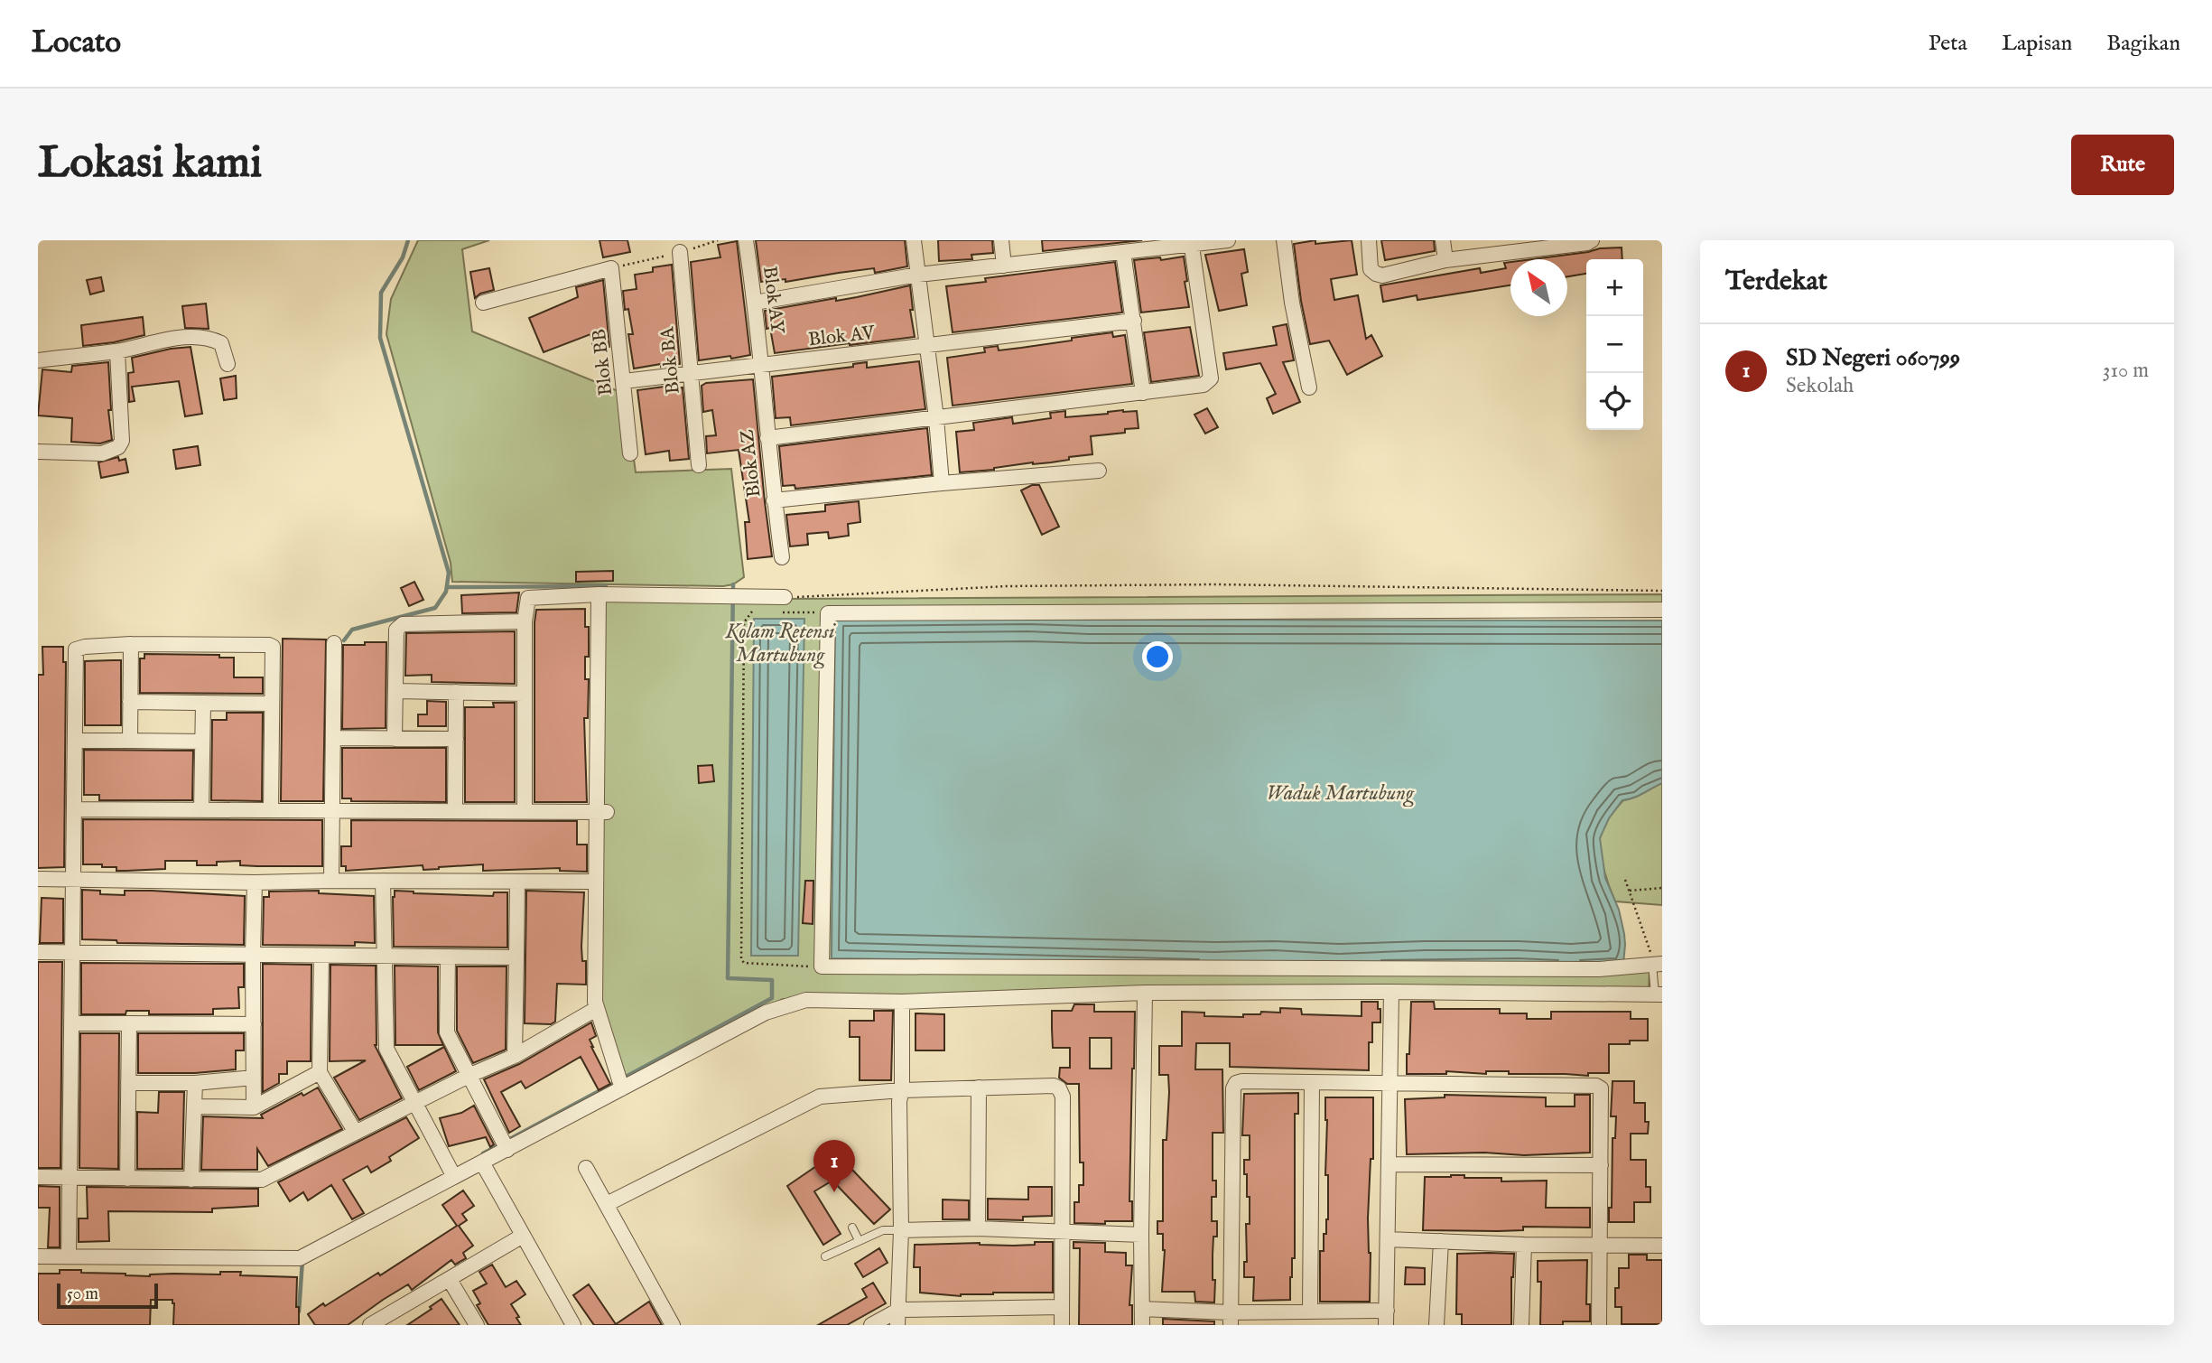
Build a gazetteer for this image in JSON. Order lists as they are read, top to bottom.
{
  "streets": {
    "street": [
      "Blok AY",
      "Blok AV",
      "Blok BA",
      "Blok BB",
      "Blok AZ"
    ]
  },
  "crossings": [
    ["Blok AY", "Blok AV"],
    ["Blok AY", "Blok AZ"],
    ["Blok AV", "Blok BA"],
    ["Blok AV", "Blok BB"],
    ["Blok AV", "Blok AZ"]
  ],
  "water": ["Kolam Retensi Martubung", "Waduk Martubung"],
  "scale_bar": "50 m",
  "north": "top left",
  "page": {
    "header": "Locato",
    "nav": ["Peta", "Lapisan", "Bagikan"],
    "buttons": "Rute",
    "title": "Lokasi kami",
    "heading": "Terdekat",
    "map_buttons": ["+", "−"],
    "list": [
      {
        "mark": "1",
        "name": "SD Negeri 060799",
        "note": "Sekolah",
        "value": "310 m"
      }
    ],
    "pins": "1",
    "scale": "50 m"
  }
}
